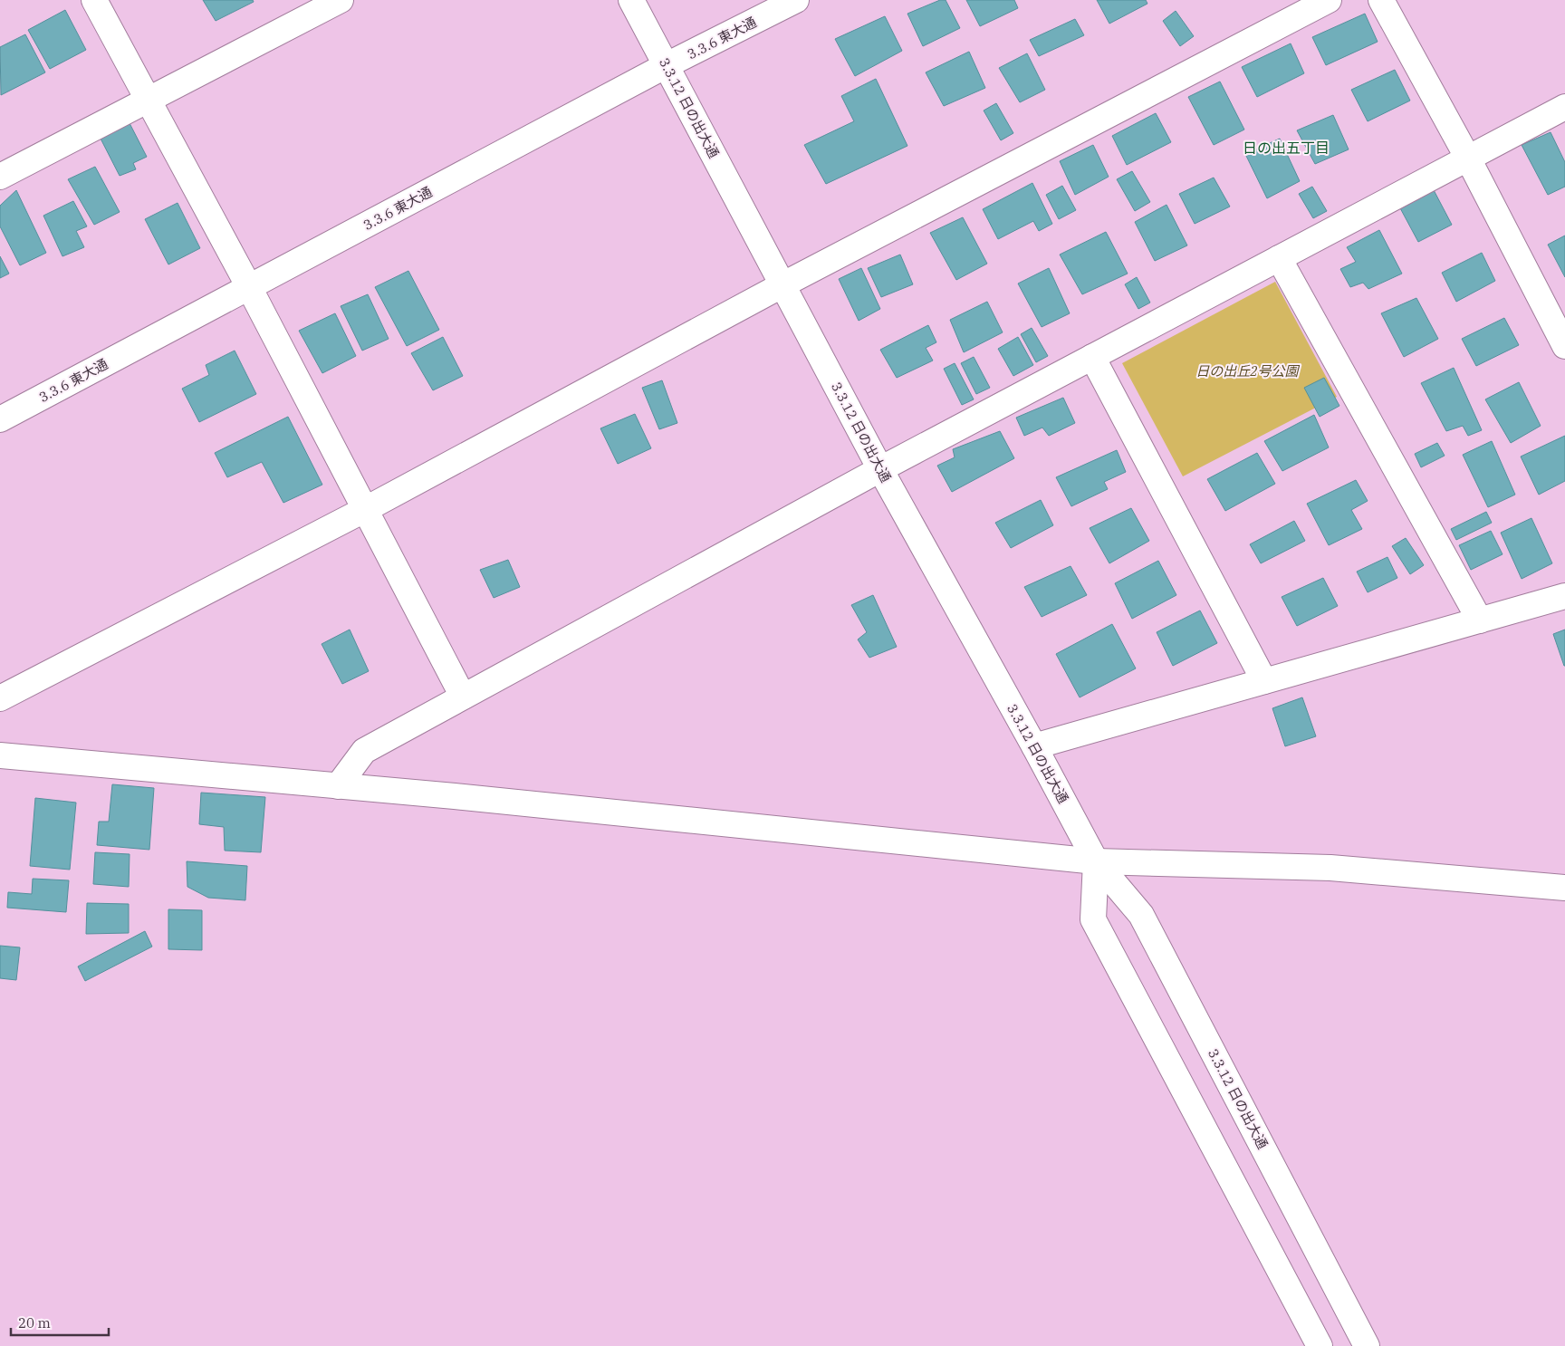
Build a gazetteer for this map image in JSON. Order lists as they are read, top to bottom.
{
  "streets": {
    "street": ["3.3.6 東大通", "3.3.12 日の出大通"]
  },
  "crossings": [
    ["3.3.6 東大通", "3.3.12 日の出大通"]
  ],
  "districts": ["日の出五丁目"],
  "parks": ["日の出丘2号公園"],
  "scale_bar": "20 m"
}
